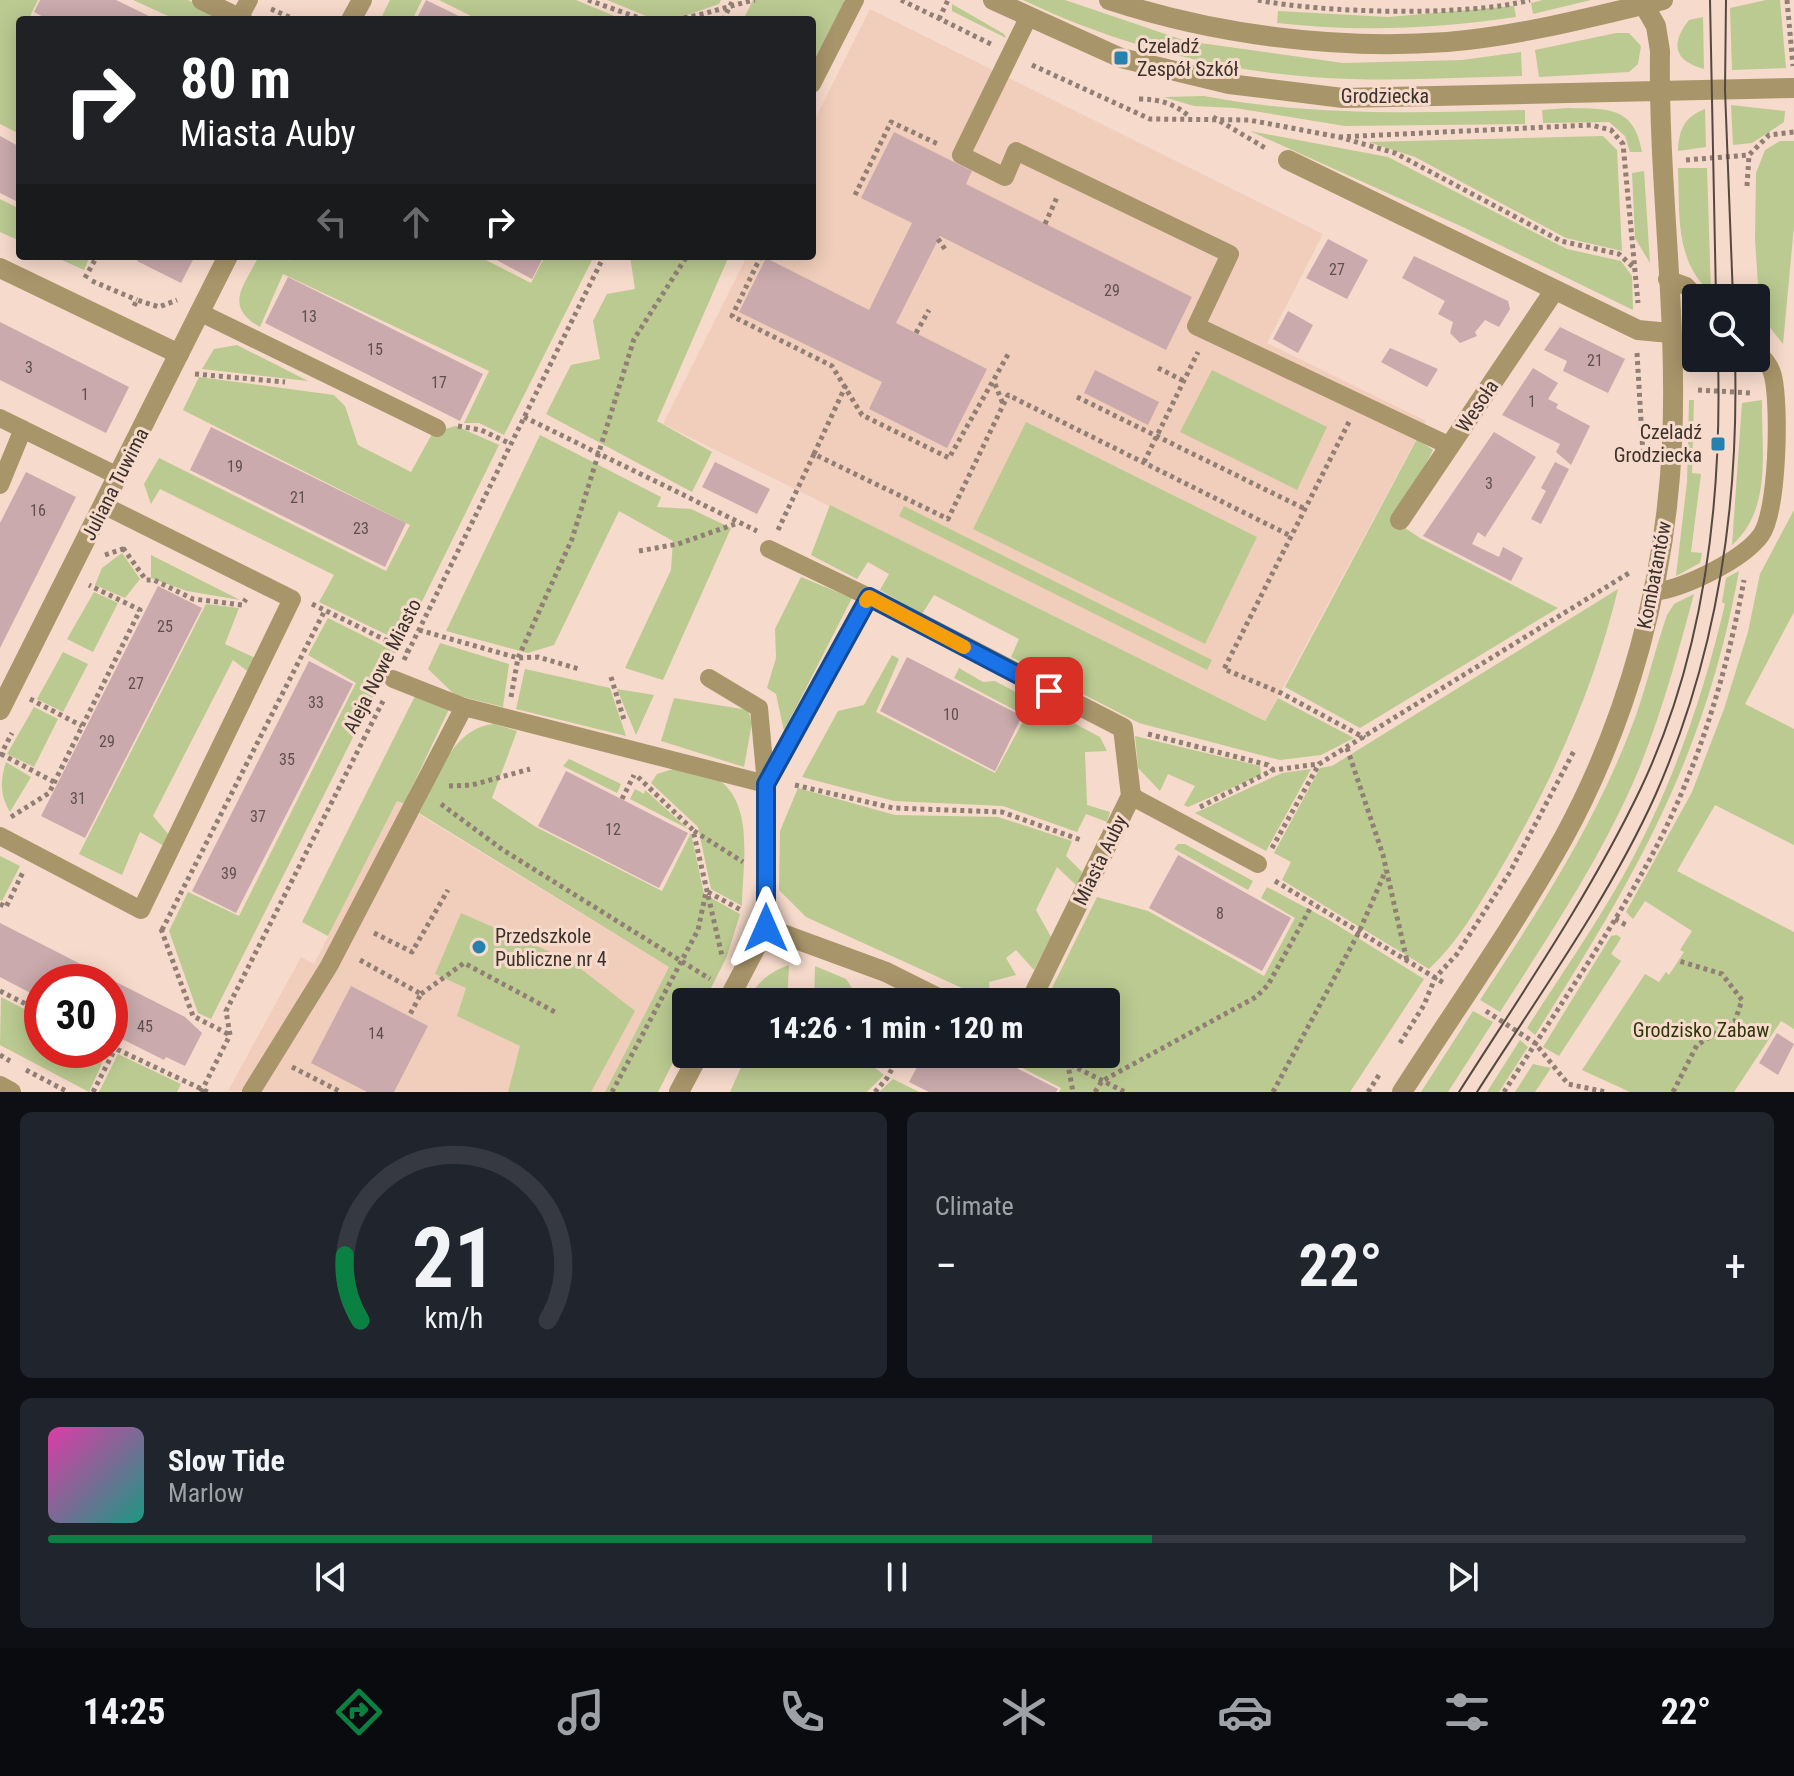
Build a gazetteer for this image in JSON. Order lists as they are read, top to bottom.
{
  "streets": {
    "street": [
      "Grodziecka",
      "Wesoła",
      "Juliana Tuwima",
      "Kombatantów",
      "Miasta Auby"
    ],
    "path": ["Aleja Nowe Miasto"]
  },
  "crossings": [
    ["Grodziecka", "Kombatantów"]
  ],
  "parks": ["Grodzisko Zabaw"],
  "places": {
    "transit": ["Czeladź Zespół Szkół", "Czeladź Grodziecka"],
    "other": ["Przedszkole Publiczne nr 4"]
  },
  "house_numbers": [
    "27",
    "29",
    "13",
    "15",
    "21",
    "3",
    "17",
    "1",
    "1",
    "19",
    "3",
    "21",
    "16",
    "23",
    "25",
    "27",
    "33",
    "10",
    "29",
    "35",
    "31",
    "37",
    "12",
    "39",
    "8",
    "45",
    "14"
  ],
  "page": {
    "turn": ["80 m", "Miasta Auby"],
    "limit": "30",
    "trip": "14:26 · 1 min · 120 m",
    "tile": "Climate",
    "heat": ["−", "22°", "+"],
    "song": ["Slow Tide", "Marlow"],
    "tabs": ["14:25", "22°"],
    "gauge": ["21", "km/h"]
  }
}
